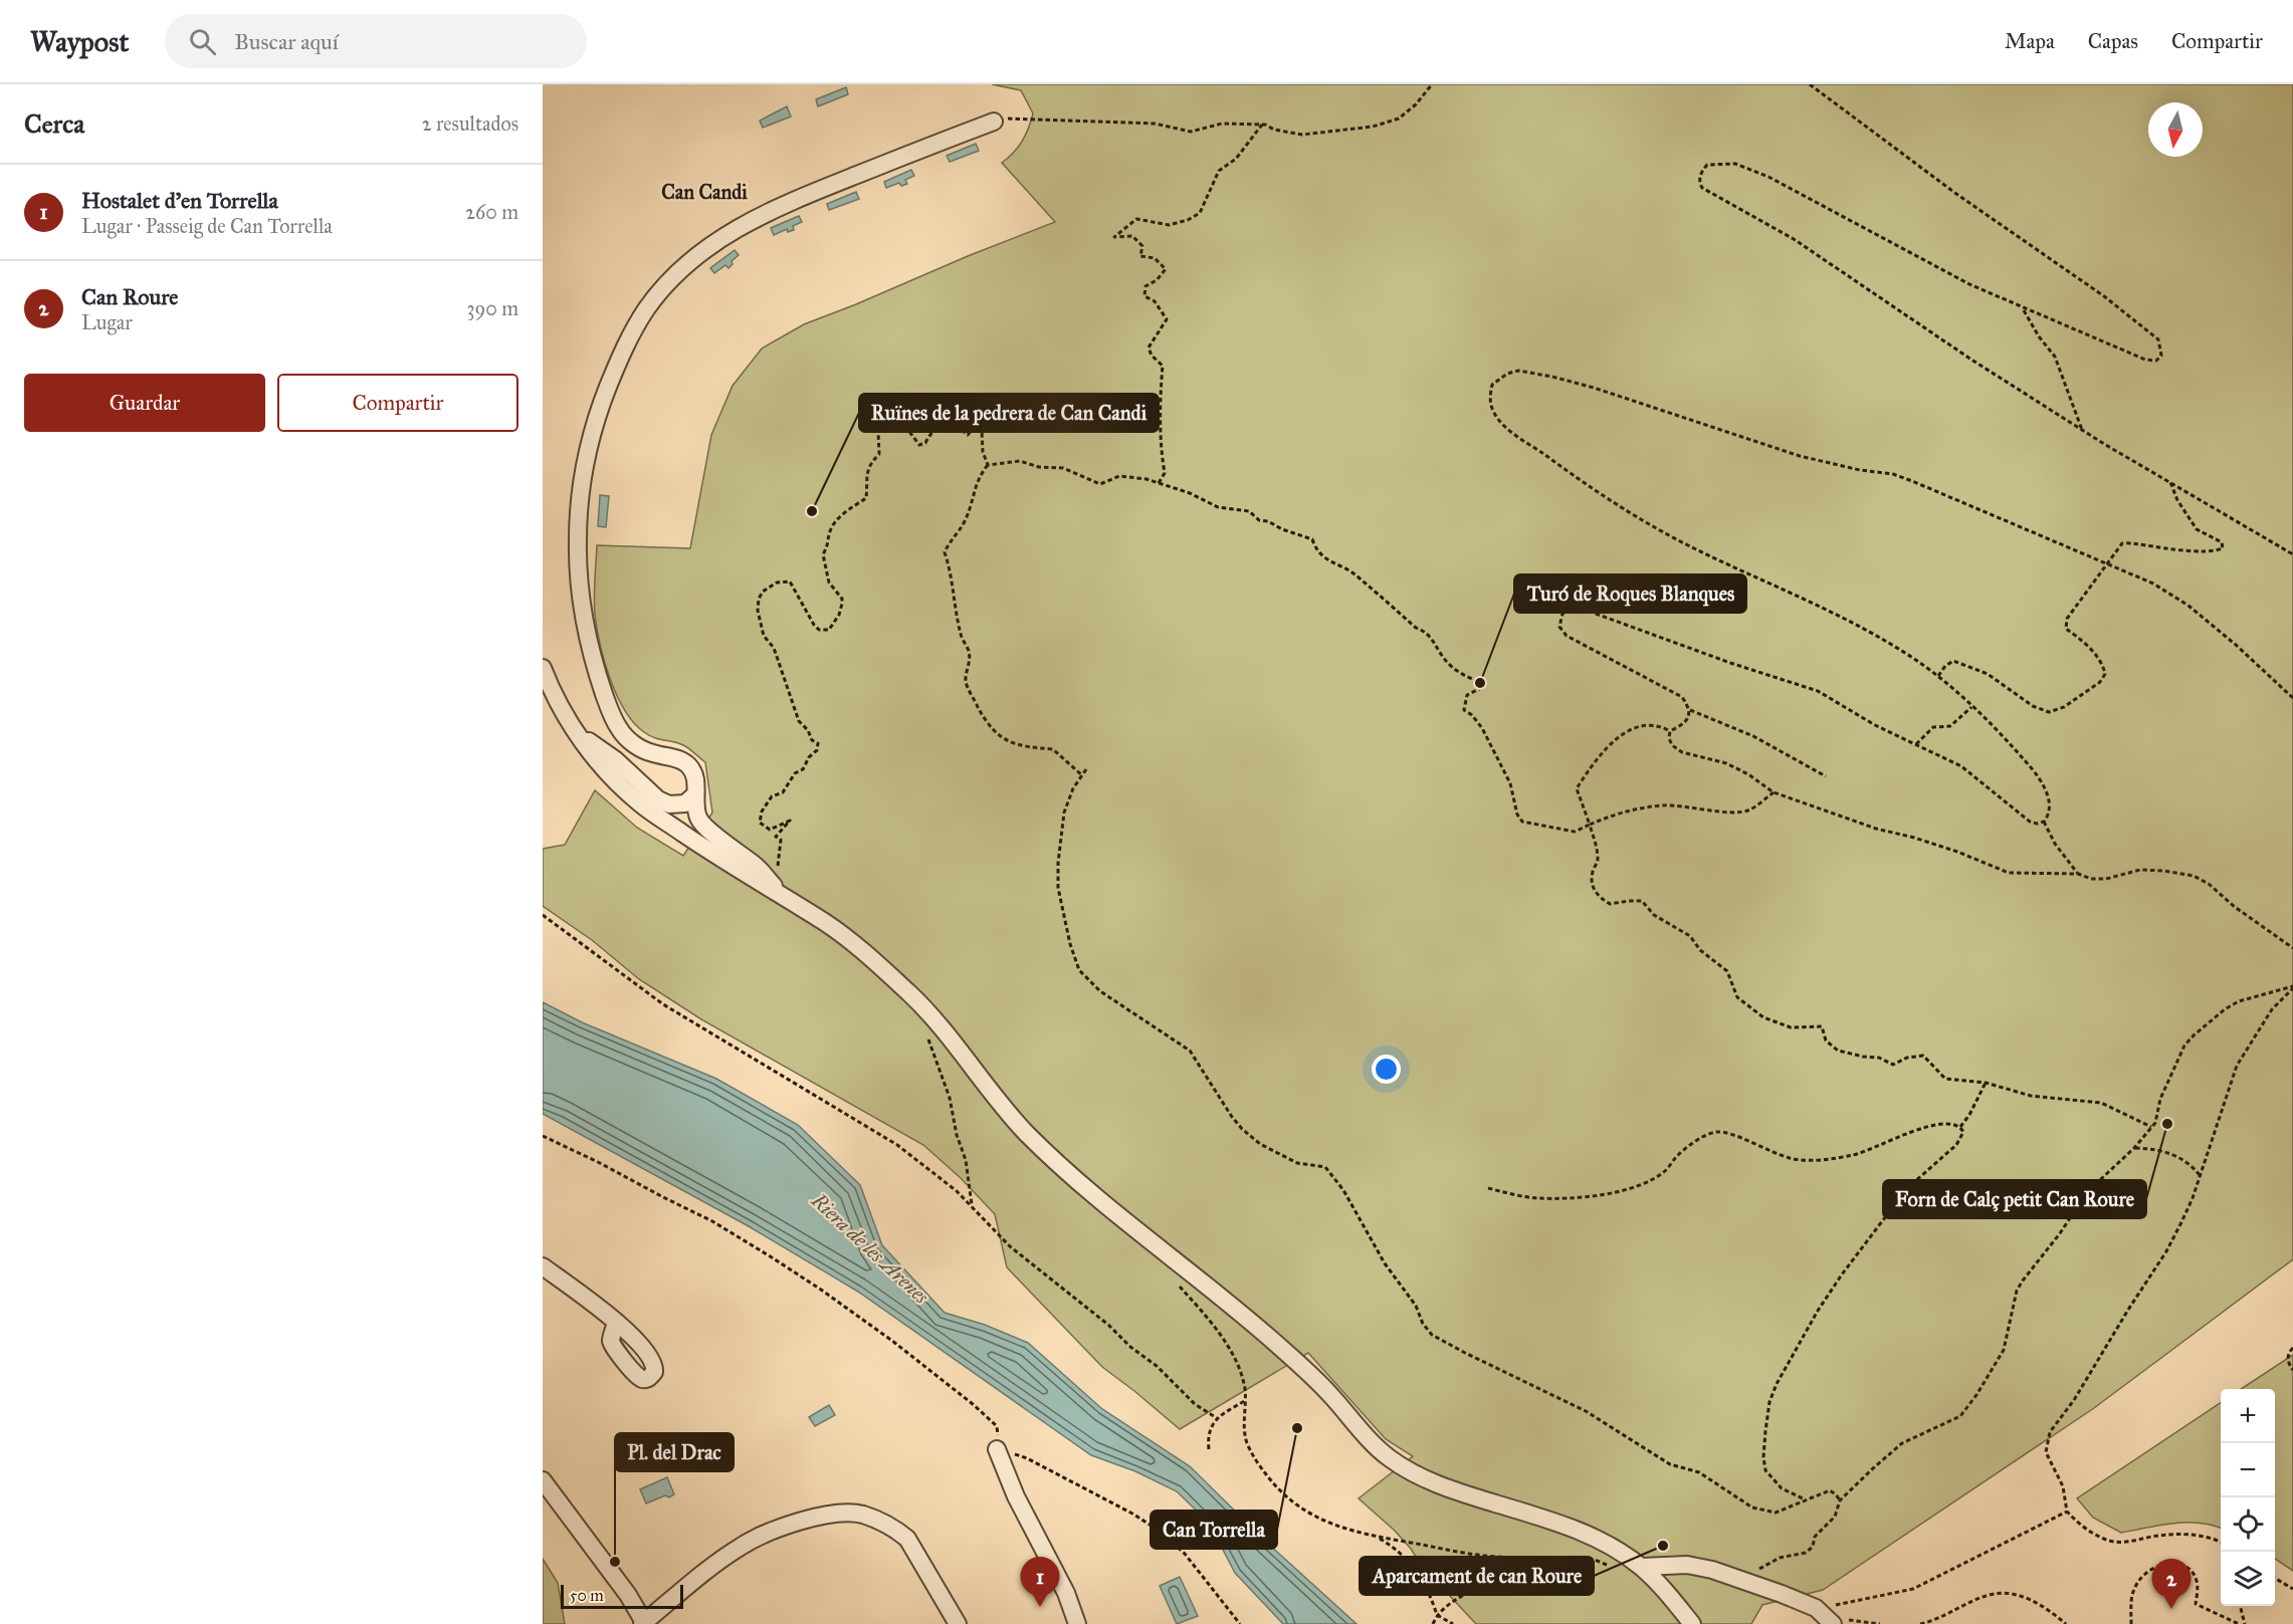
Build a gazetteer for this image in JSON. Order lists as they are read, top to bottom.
{
  "districts": ["Can Candi"],
  "water": ["Riera de les Arenes"],
  "places": [
    "Ruïnes de la pedrera de Can Candi",
    "Turó de Roques Blanques",
    "Forn de Calç petit Can Roure",
    "Can Torrella",
    "Aparcament de can Roure",
    "Pl. del Drac"
  ],
  "scale_bar": "50 m",
  "north": "bottom",
  "page": {
    "header": "Waypost",
    "search": "Buscar aquí",
    "nav": ["Mapa", "Capas", "Compartir"],
    "heading": ["Cerca", "2 resultados"],
    "list": [
      {
        "mark": "1",
        "name": "Hostalet d'en Torrella",
        "note": "Lugar · Passeig de Can Torrella",
        "value": "260 m"
      },
      {
        "mark": "2",
        "name": "Can Roure",
        "note": "Lugar",
        "value": "390 m"
      }
    ],
    "buttons": ["Guardar", "Compartir"],
    "map_buttons": ["+", "−"],
    "pins": ["1", "2"],
    "scale": "50 m"
  }
}
